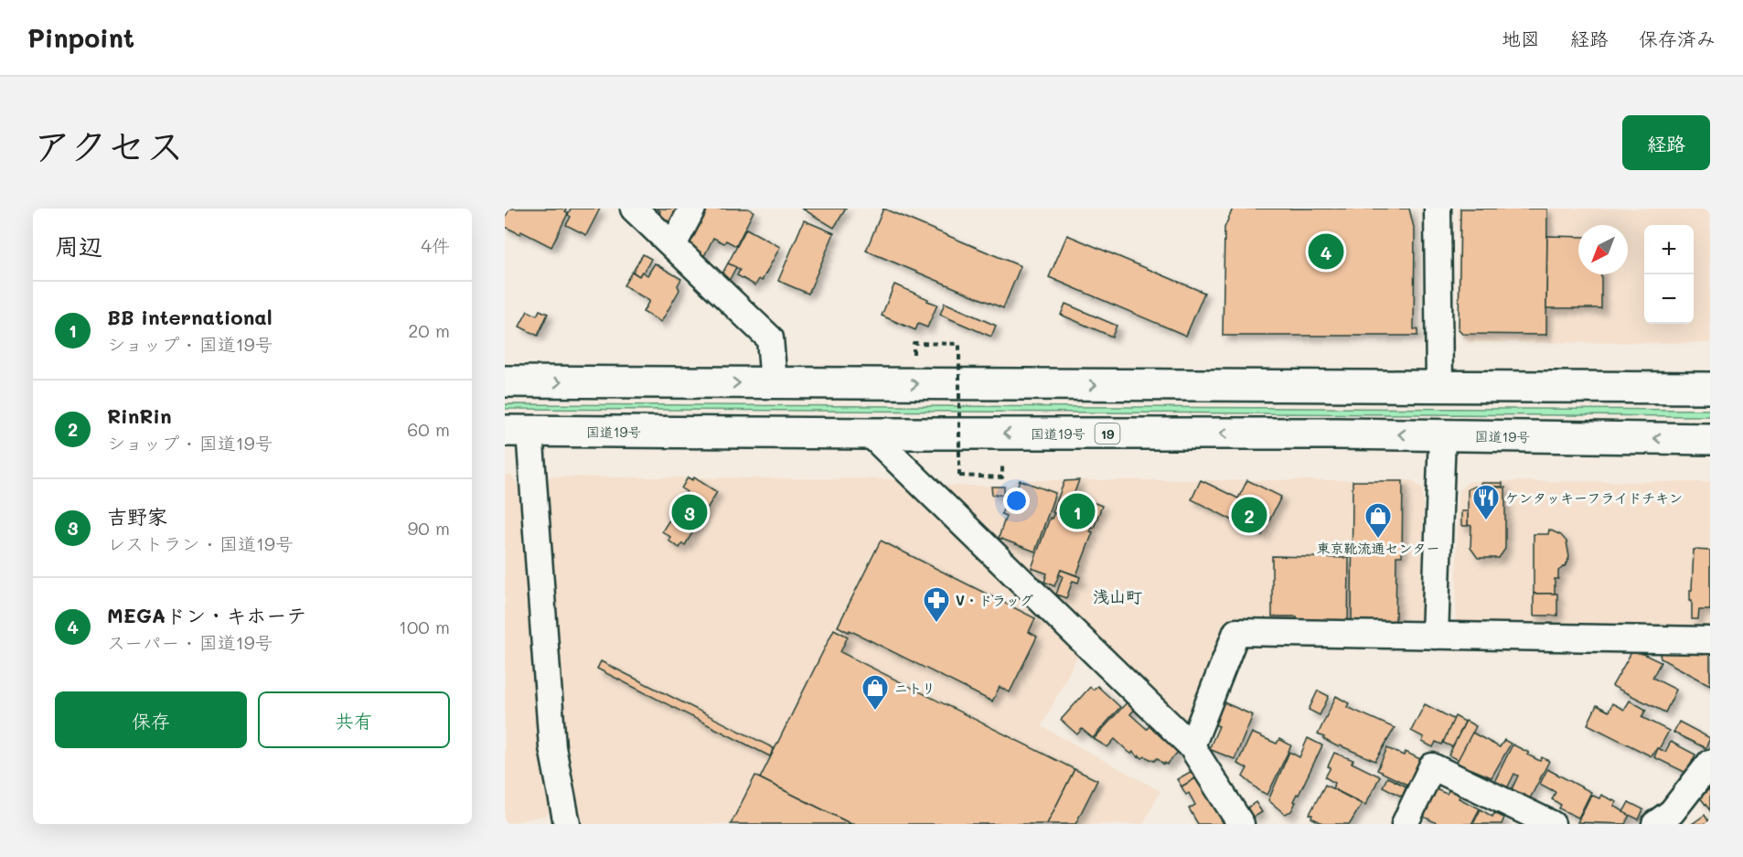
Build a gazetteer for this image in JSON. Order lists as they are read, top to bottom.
{
  "streets": {
    "highway": ["国道19号", "19"]
  },
  "districts": ["浅山町"],
  "places": {
    "restaurant": ["ケンタッキーフライドチキン"],
    "shop": ["東京靴流通センター", "ニトリ"],
    "pharmacy": ["V・ドラッグ"]
  },
  "north": "bottom left",
  "page": {
    "header": "Pinpoint",
    "nav": ["地図", "経路", "保存済み"],
    "title": "アクセス",
    "buttons": [
      "経路",
      ["保存", "共有"]
    ],
    "heading": ["周辺", "4件"],
    "map_buttons": ["+", "−"],
    "pins": [
      "4",
      "1",
      "3",
      "2"
    ],
    "list": [
      {
        "mark": "1",
        "name": "BB international",
        "note": "ショップ · 国道19号",
        "value": "20 m"
      },
      {
        "mark": "2",
        "name": "RinRin",
        "note": "ショップ · 国道19号",
        "value": "60 m"
      },
      {
        "mark": "3",
        "name": "吉野家",
        "note": "レストラン · 国道19号",
        "value": "90 m"
      },
      {
        "mark": "4",
        "name": "MEGAドン・キホーテ",
        "note": "スーパー · 国道19号",
        "value": "100 m"
      }
    ]
  }
}
